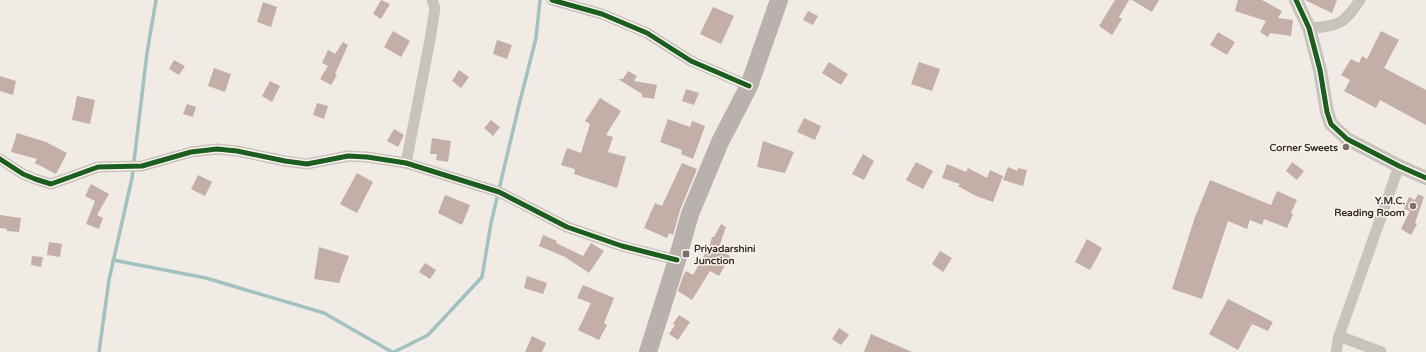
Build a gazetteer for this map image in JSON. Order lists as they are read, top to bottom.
{
  "places": {
    "other": ["Corner Sweets", "Y.M.C. Reading Room"],
    "transit": ["Priyadarshini Junction"]
  }
}
